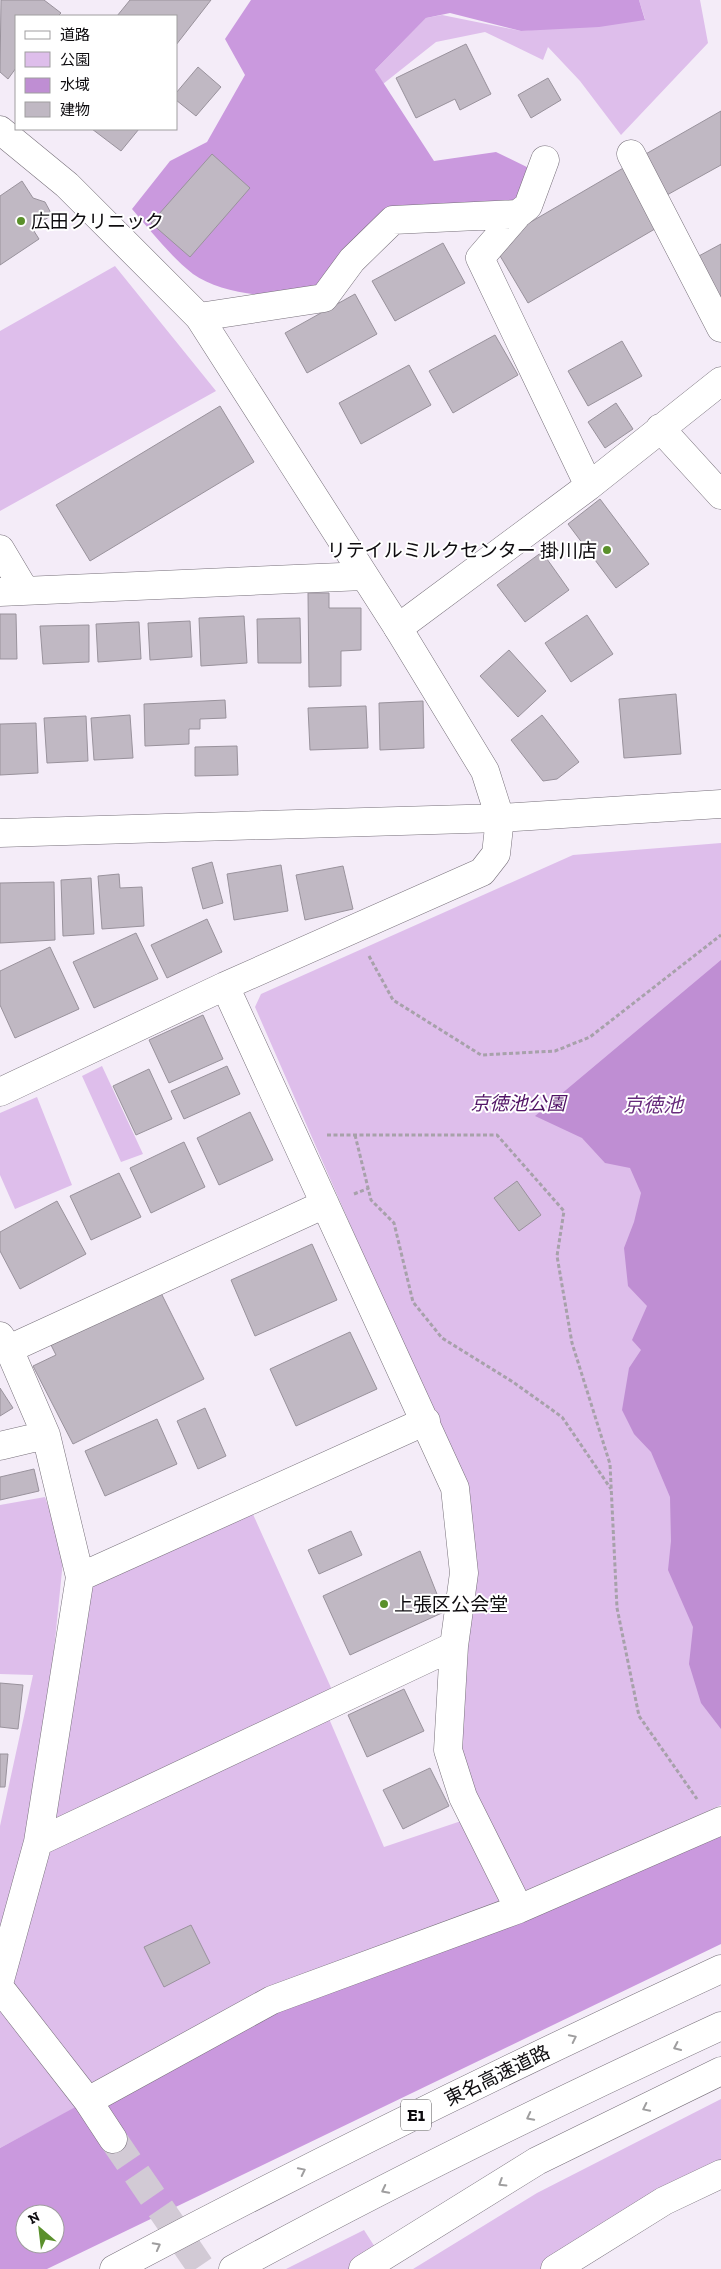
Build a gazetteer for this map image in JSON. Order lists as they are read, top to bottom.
{
  "streets": {
    "main road": ["東名高速道路", "E1"]
  },
  "water": ["京徳池"],
  "parks": ["京徳池公園"],
  "places": ["広田クリニック", "リテイルミルクセンター 掛川店", "上張区公会堂"],
  "legend": [
    "道路",
    "公園",
    "水域",
    "建物"
  ],
  "north": "top left"
}
